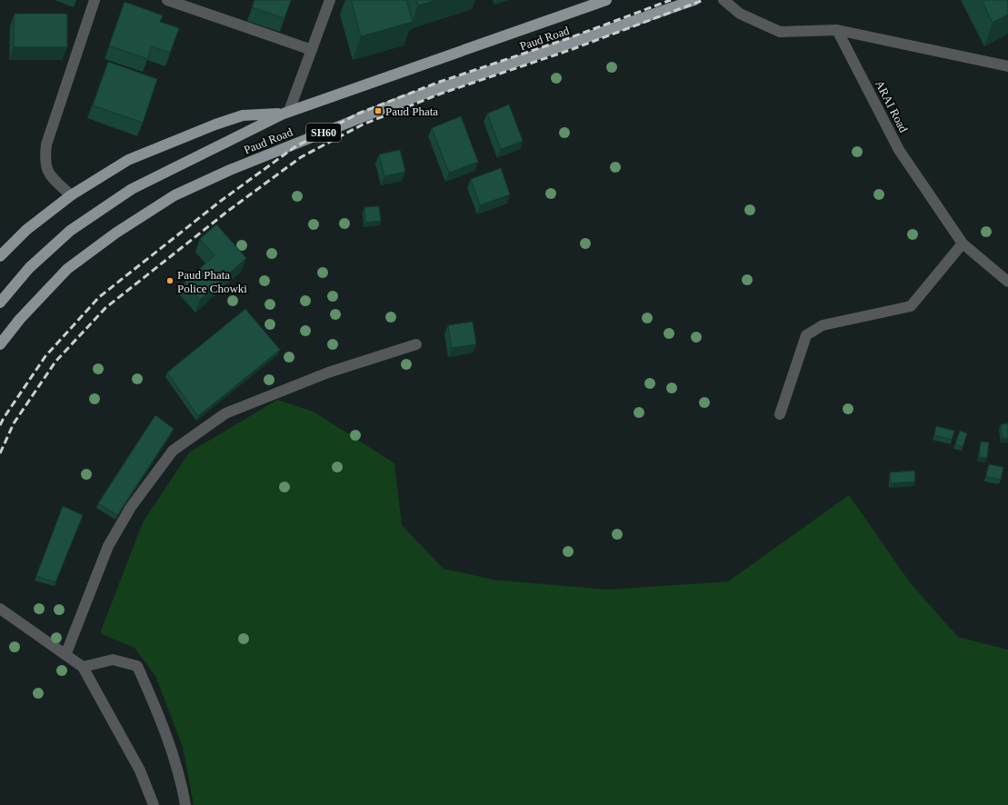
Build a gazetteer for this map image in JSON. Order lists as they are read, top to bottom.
{
  "streets": {
    "main road": ["Paud Road", "SH60"],
    "street": ["ARAI Road"]
  },
  "places": {
    "transit": ["Paud Phata"],
    "other": ["Paud Phata Police Chowki"]
  }
}
